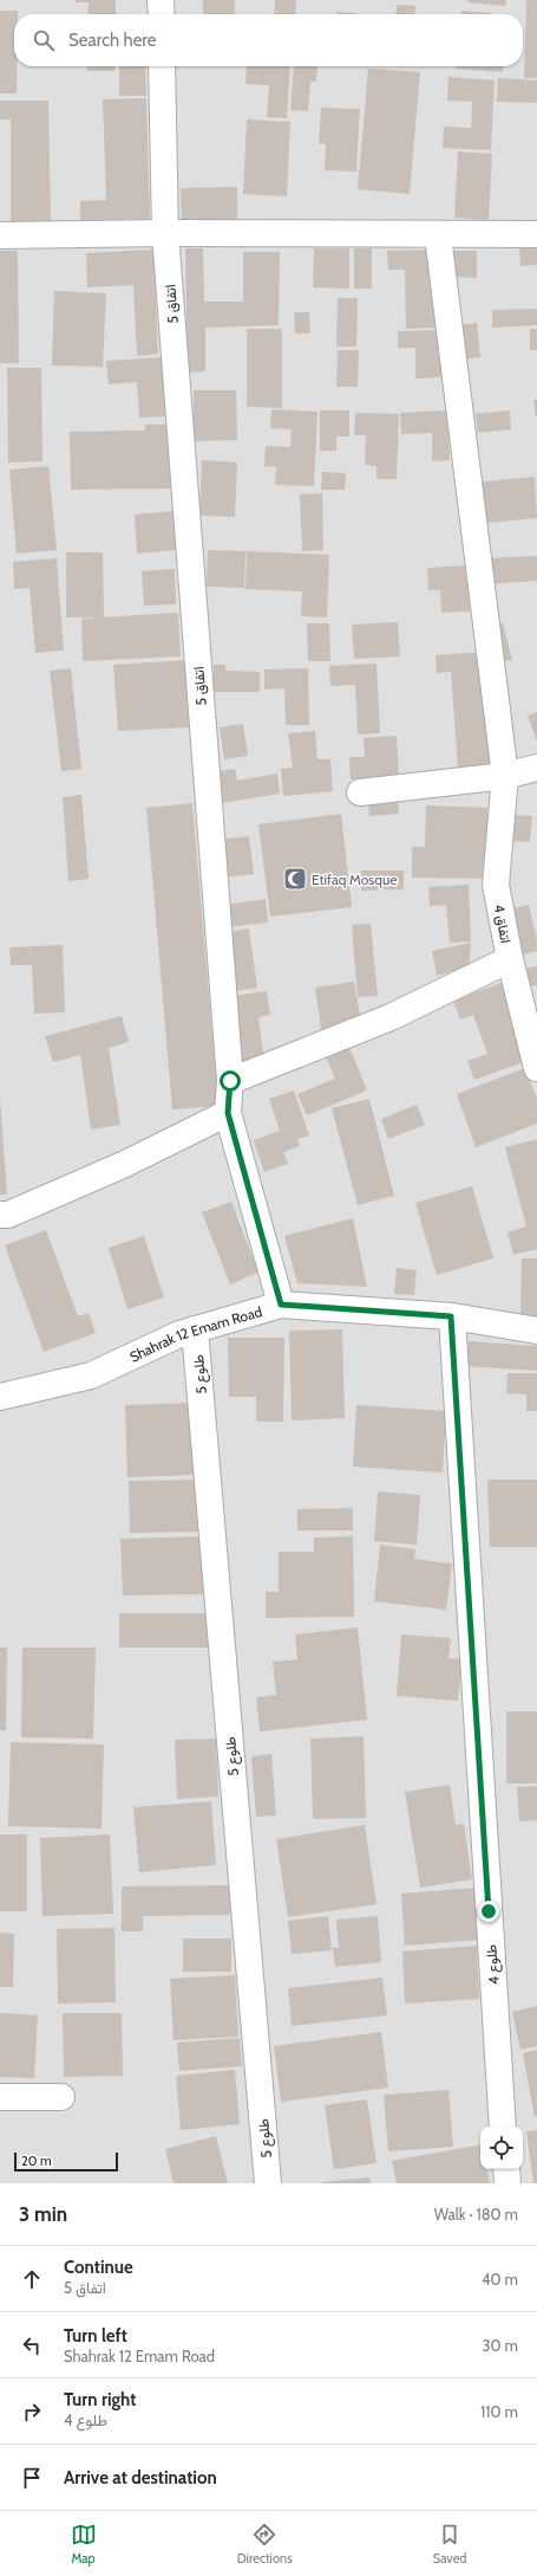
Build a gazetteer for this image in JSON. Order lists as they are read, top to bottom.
{
  "streets": {
    "street": [
      "اتفاق 5",
      "اتفاق 4",
      "Shahrak 12 Emam Road",
      "طلوع 5",
      "طلوع 4"
    ]
  },
  "crossings": [
    ["اتفاق 5", "Shahrak 12 Emam Road"],
    ["Shahrak 12 Emam Road", "طلوع 5"],
    ["Shahrak 12 Emam Road", "طلوع 4"]
  ],
  "places": {
    "mosque": ["Etifaq Mosque"]
  },
  "scale_bar": "20 m",
  "page": {
    "search": "Search here",
    "scale": "20 m",
    "heading": ["3 min", "Walk · 180 m"],
    "list": [
      ["Continue", "اتفاق 5", "40 m"],
      ["Turn left", "Shahrak 12 Emam Road", "30 m"],
      ["Turn right", "طلوع 4", "110 m"],
      "Arrive at destination"
    ],
    "nav": ["Map", "Directions", "Saved"]
  }
}
